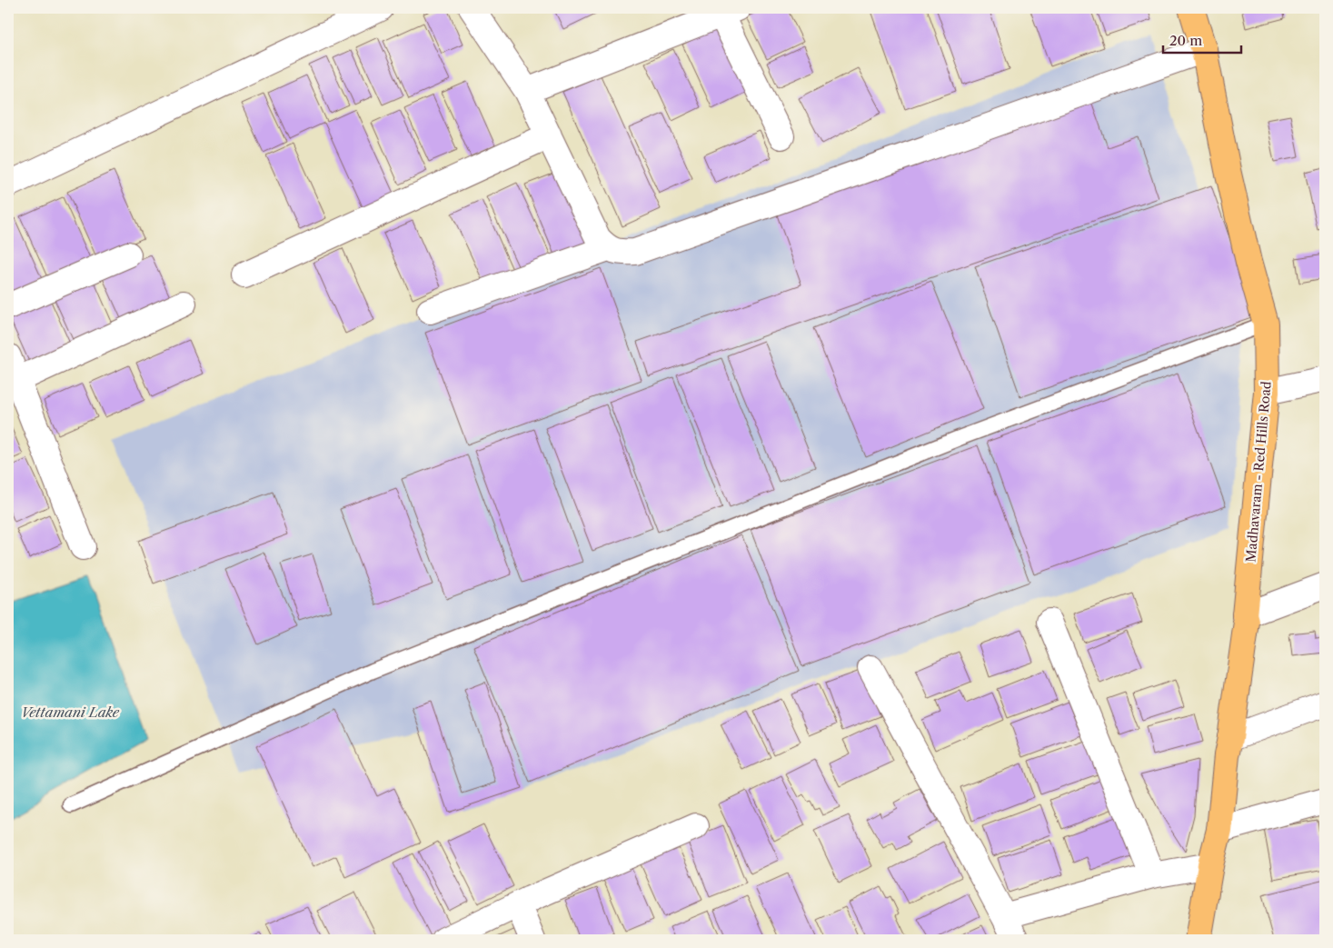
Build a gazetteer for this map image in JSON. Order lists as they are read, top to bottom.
{
  "streets": {
    "main road": ["Madhavaram - Red Hills Road"]
  },
  "water": ["Vettamani Lake"],
  "scale_bar": "20 m"
}
